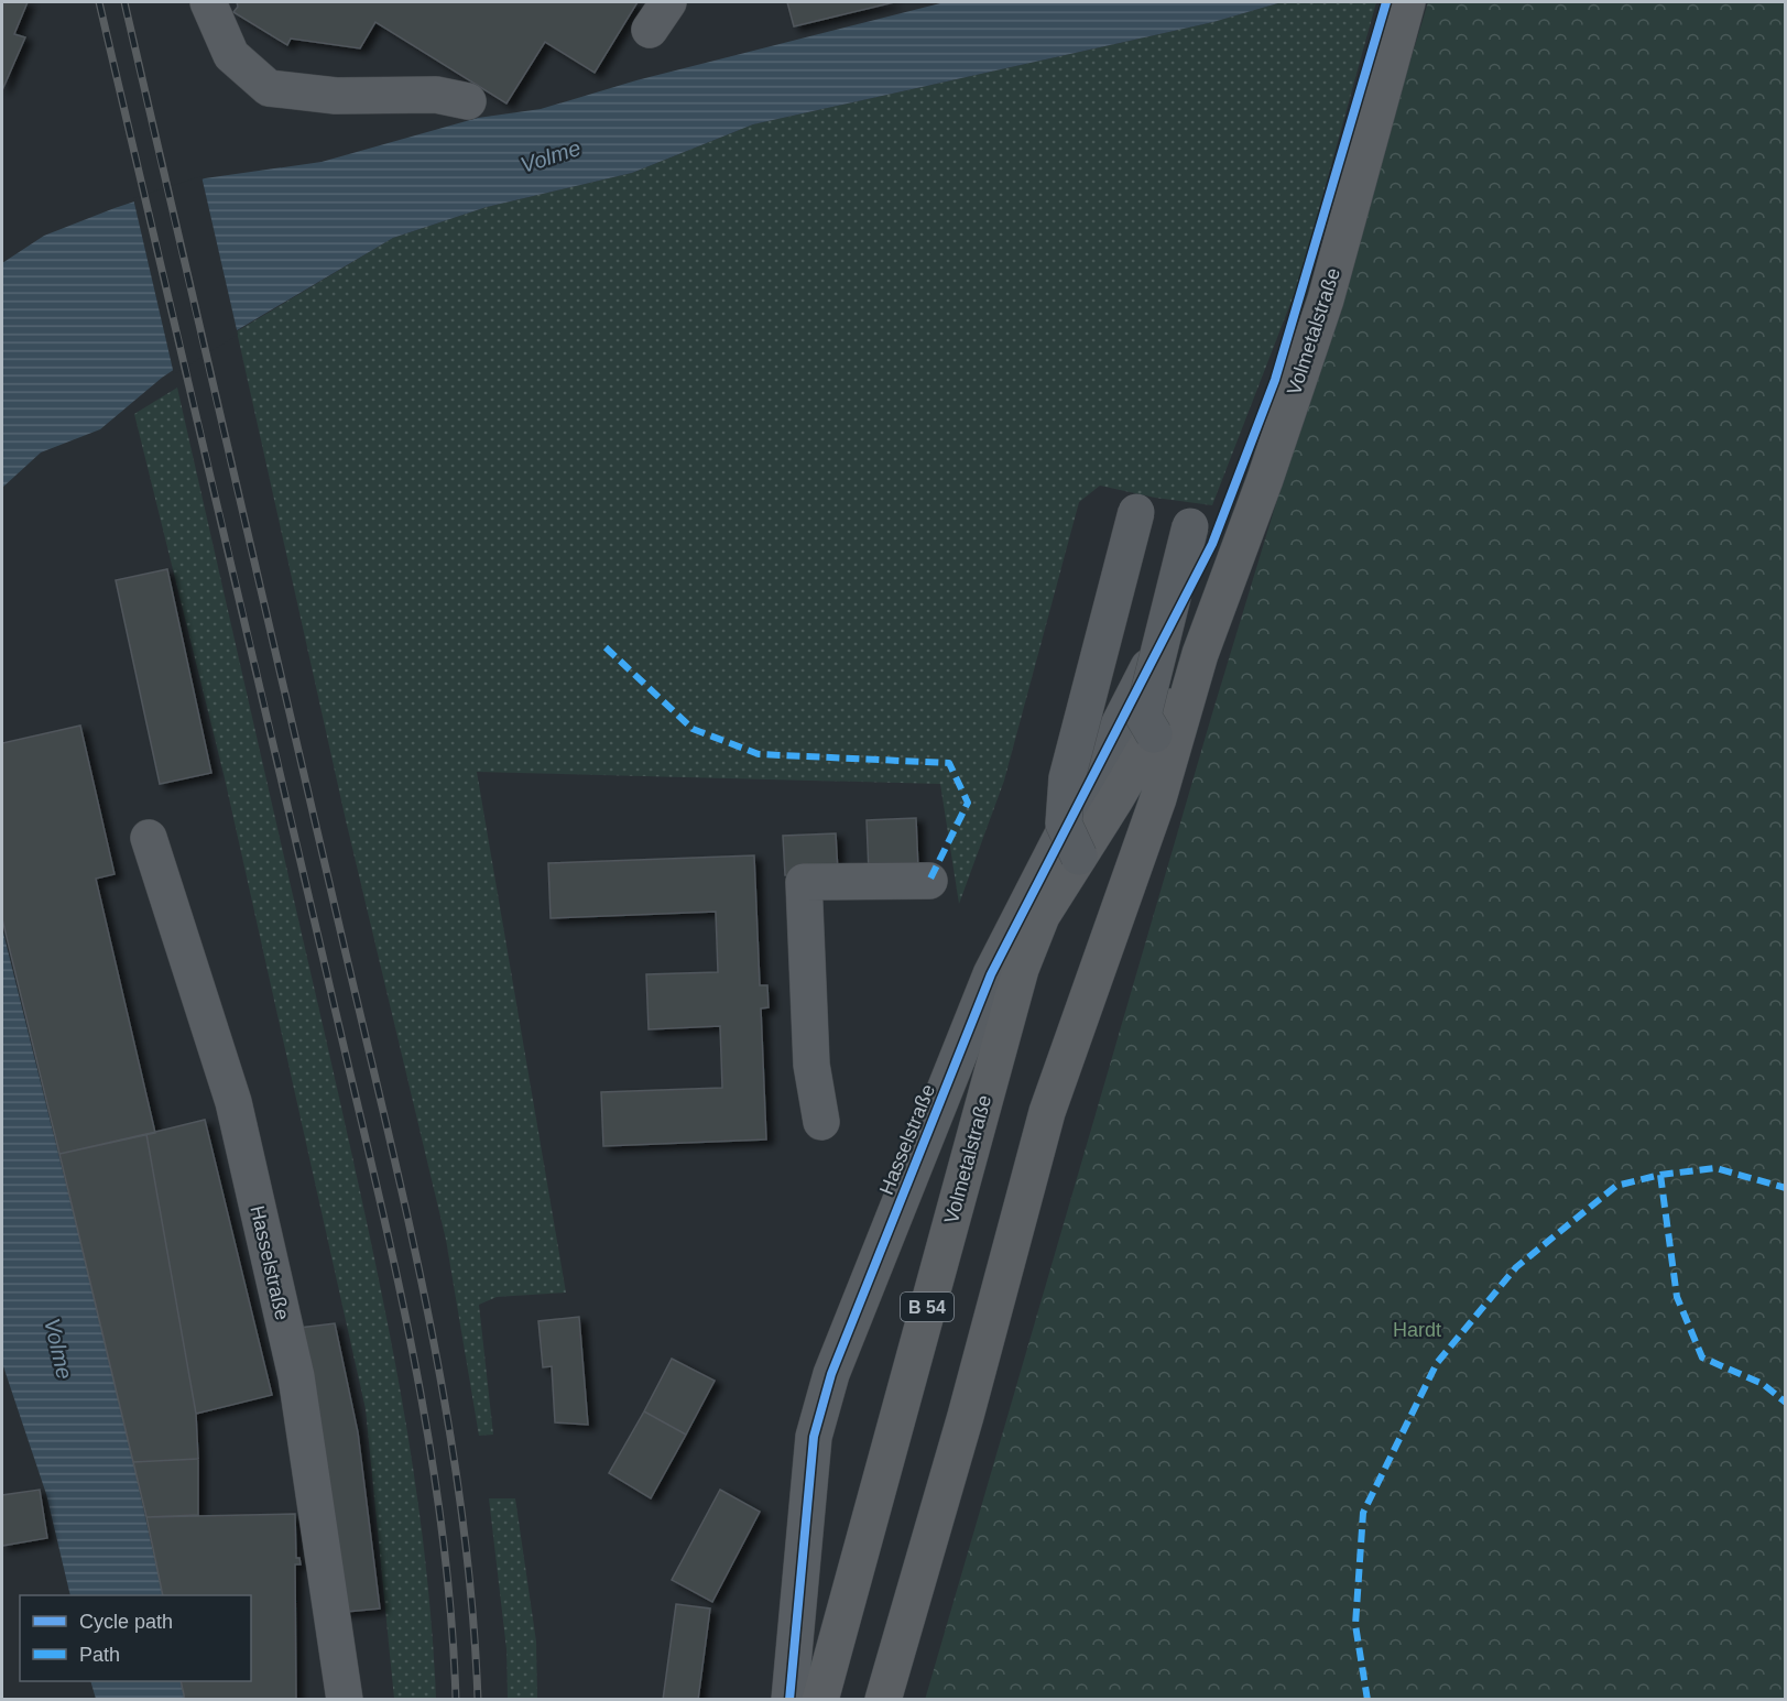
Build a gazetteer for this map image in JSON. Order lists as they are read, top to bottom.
{
  "streets": {
    "main road": ["Volmetalstraße", "B 54"],
    "lane": ["Hasselstraße"]
  },
  "water": ["Volme"],
  "parks": ["Hardt"],
  "legend": ["Cycle path", "Path"]
}
